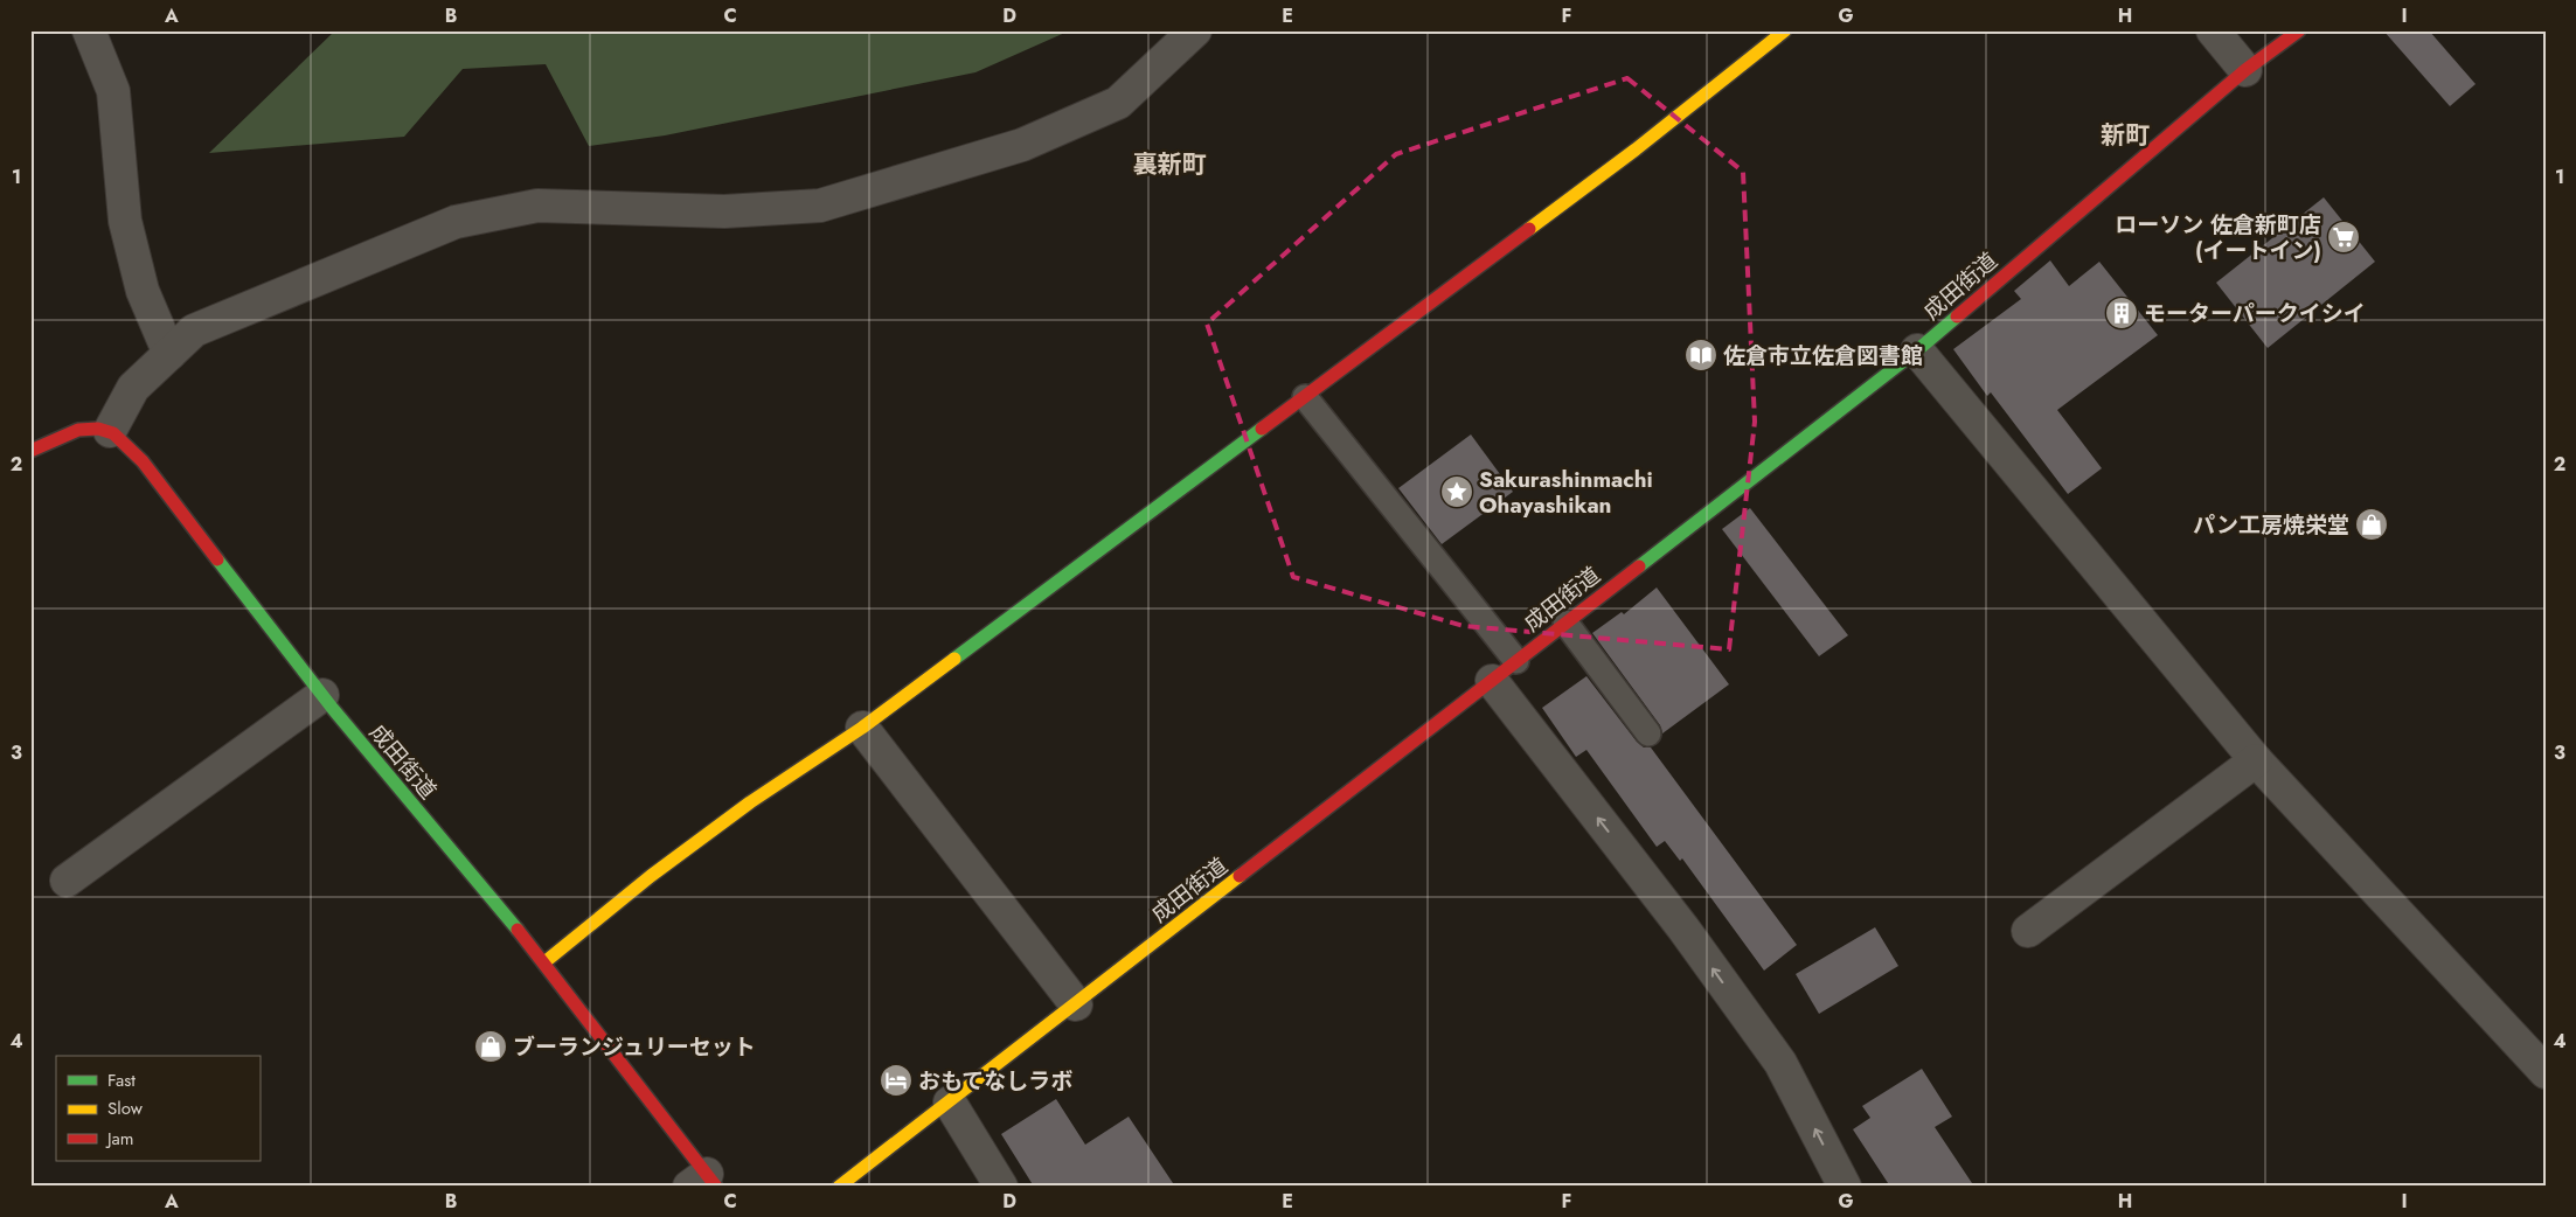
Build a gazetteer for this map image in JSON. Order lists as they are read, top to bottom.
{
  "streets": {
    "street": ["成田街道"]
  },
  "districts": ["新町", "裏新町"],
  "places": {
    "supermarket": ["ローソン 佐倉新町店 (イートイン)"],
    "building": ["モーターパークイシイ"],
    "library": ["佐倉市立佐倉図書館"],
    "place": ["Sakurashinmachi Ohayashikan"],
    "shop": ["パン工房焼栄堂", "ブーランジュリーセット"],
    "hotel": ["おもてなしラボ"]
  },
  "legend": ["Fast", "Slow", "Jam"],
  "grid": {
    "columns": [
      "A",
      "B",
      "C",
      "D",
      "E",
      "F",
      "G",
      "H",
      "I"
    ],
    "rows": [
      "1",
      "2",
      "3",
      "4"
    ]
  }
}
